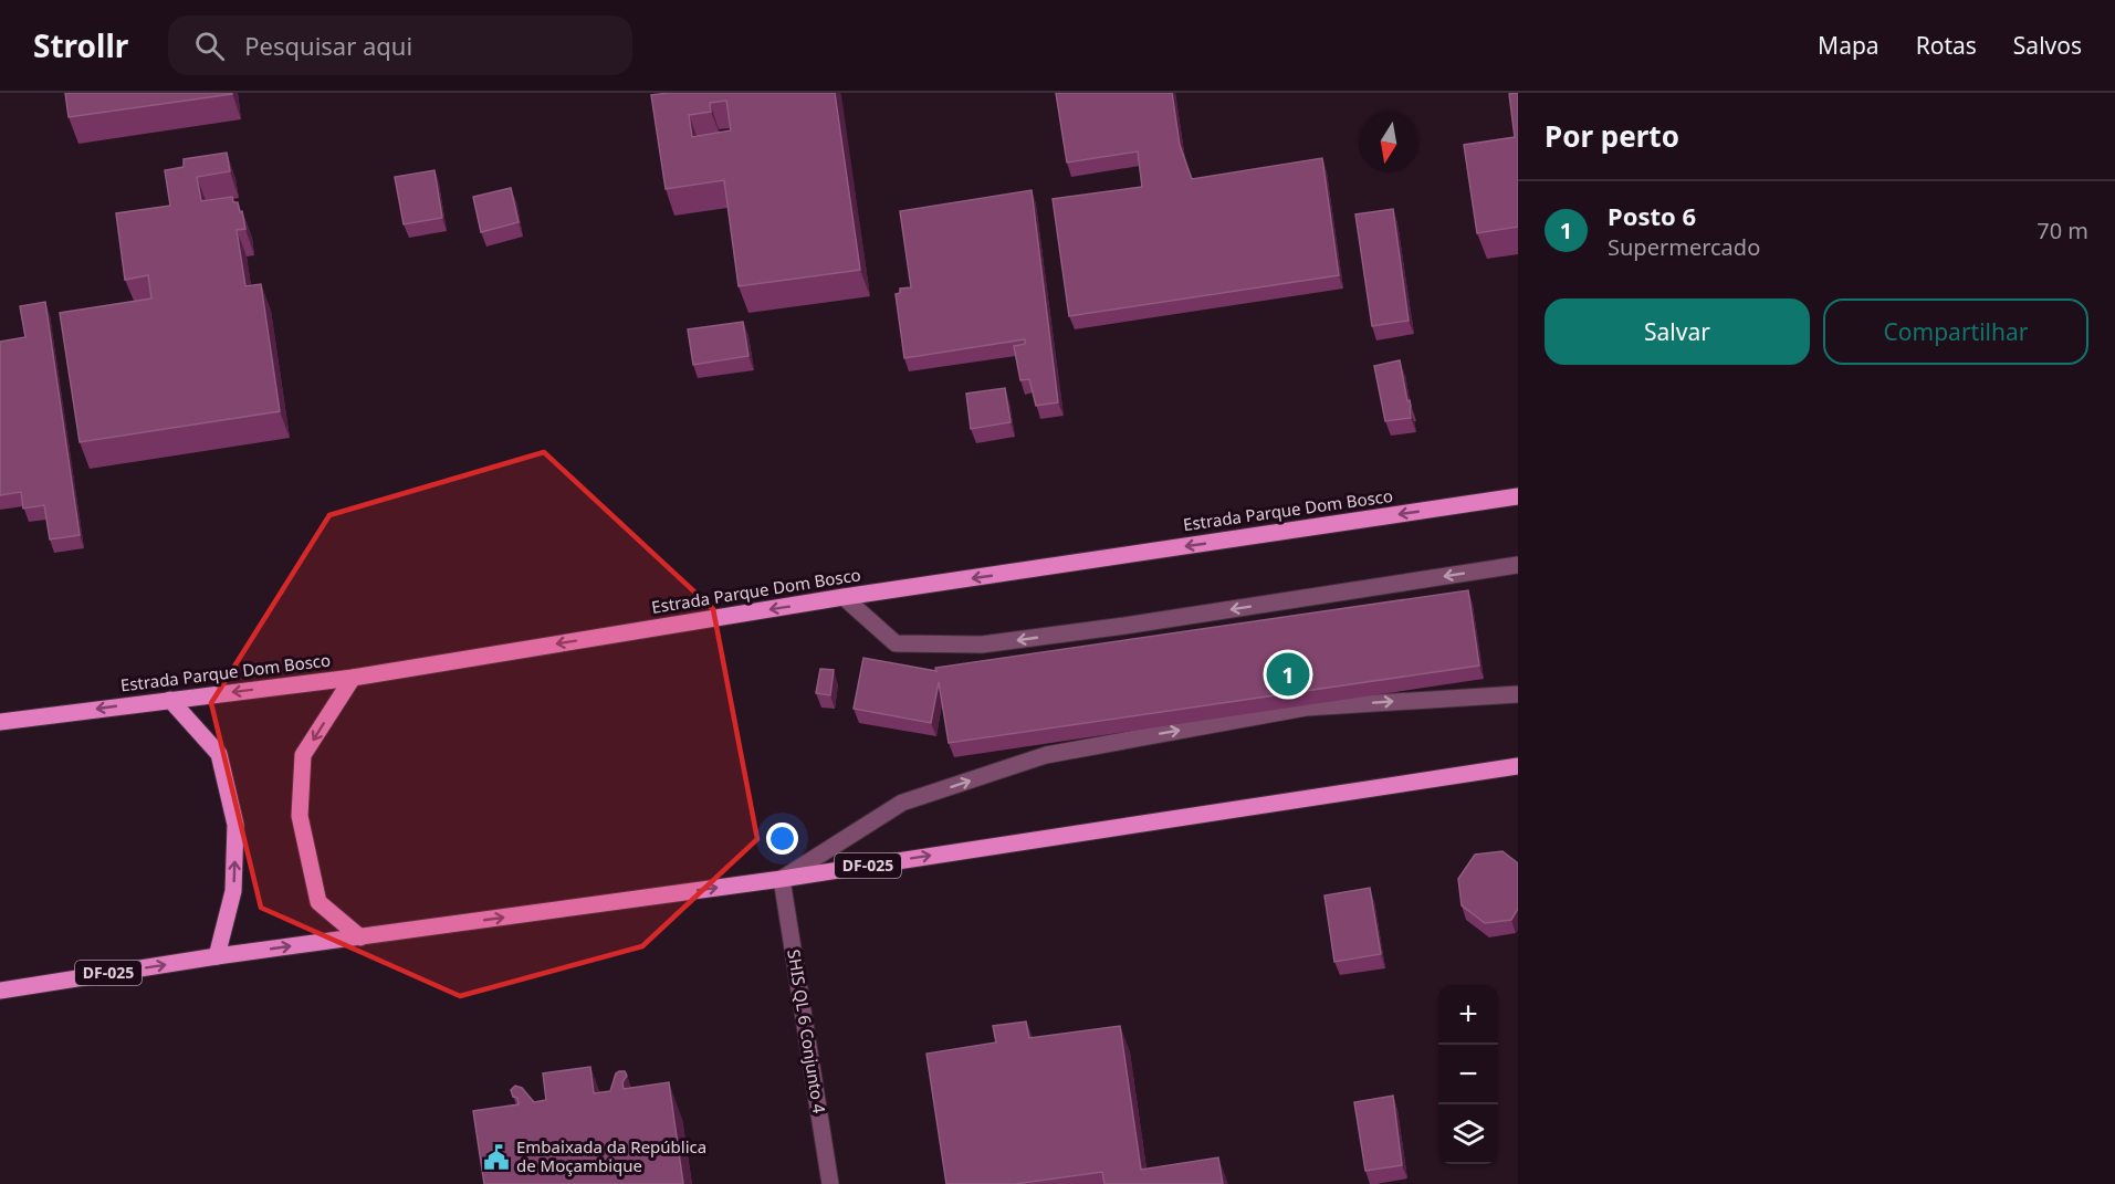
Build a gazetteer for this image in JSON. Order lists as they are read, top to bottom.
{
  "streets": {
    "main road": ["Estrada Parque Dom Bosco", "DF-025"],
    "street": ["SHIS QL 6 Conjunto 4"]
  },
  "crossings": [
    ["DF-025", "SHIS QL 6 Conjunto 4"]
  ],
  "one_way": ["Estrada Parque Dom Bosco"],
  "places": {
    "public building": ["Embaixada da República de Moçambique"]
  },
  "north": "bottom",
  "page": {
    "header": "Strollr",
    "search": "Pesquisar aqui",
    "nav": ["Mapa", "Rotas", "Salvos"],
    "heading": "Por perto",
    "list": [
      {
        "mark": "1",
        "name": "Posto 6",
        "note": "Supermercado",
        "value": "70 m"
      }
    ],
    "buttons": ["Salvar", "Compartilhar"],
    "pins": "1",
    "map_buttons": ["+", "−"]
  }
}
